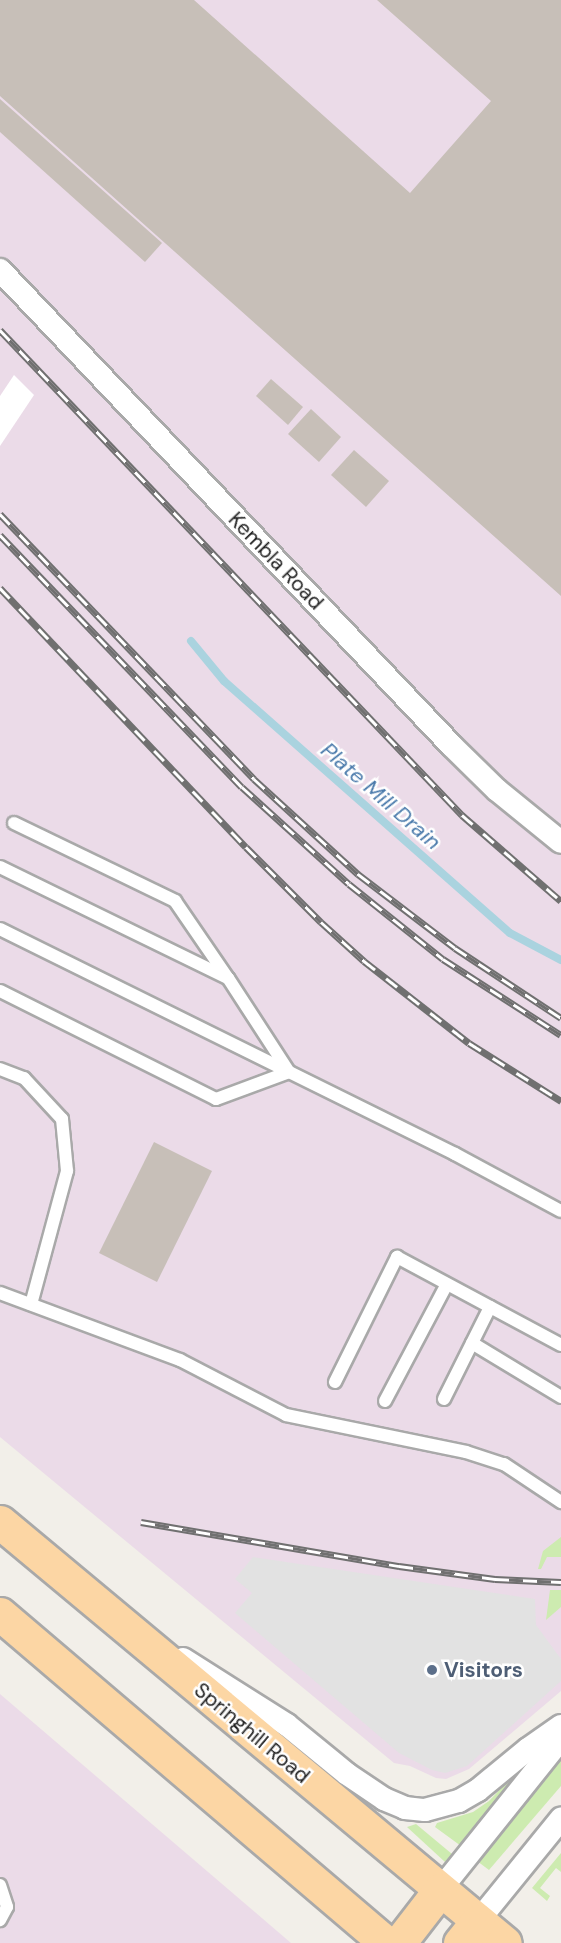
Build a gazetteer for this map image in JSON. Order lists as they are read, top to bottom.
{
  "streets": {
    "main road": ["Springhill Road"],
    "street": ["Kembla Road"]
  },
  "water": ["Plate Mill Drain"],
  "places": ["Visitors"]
}
